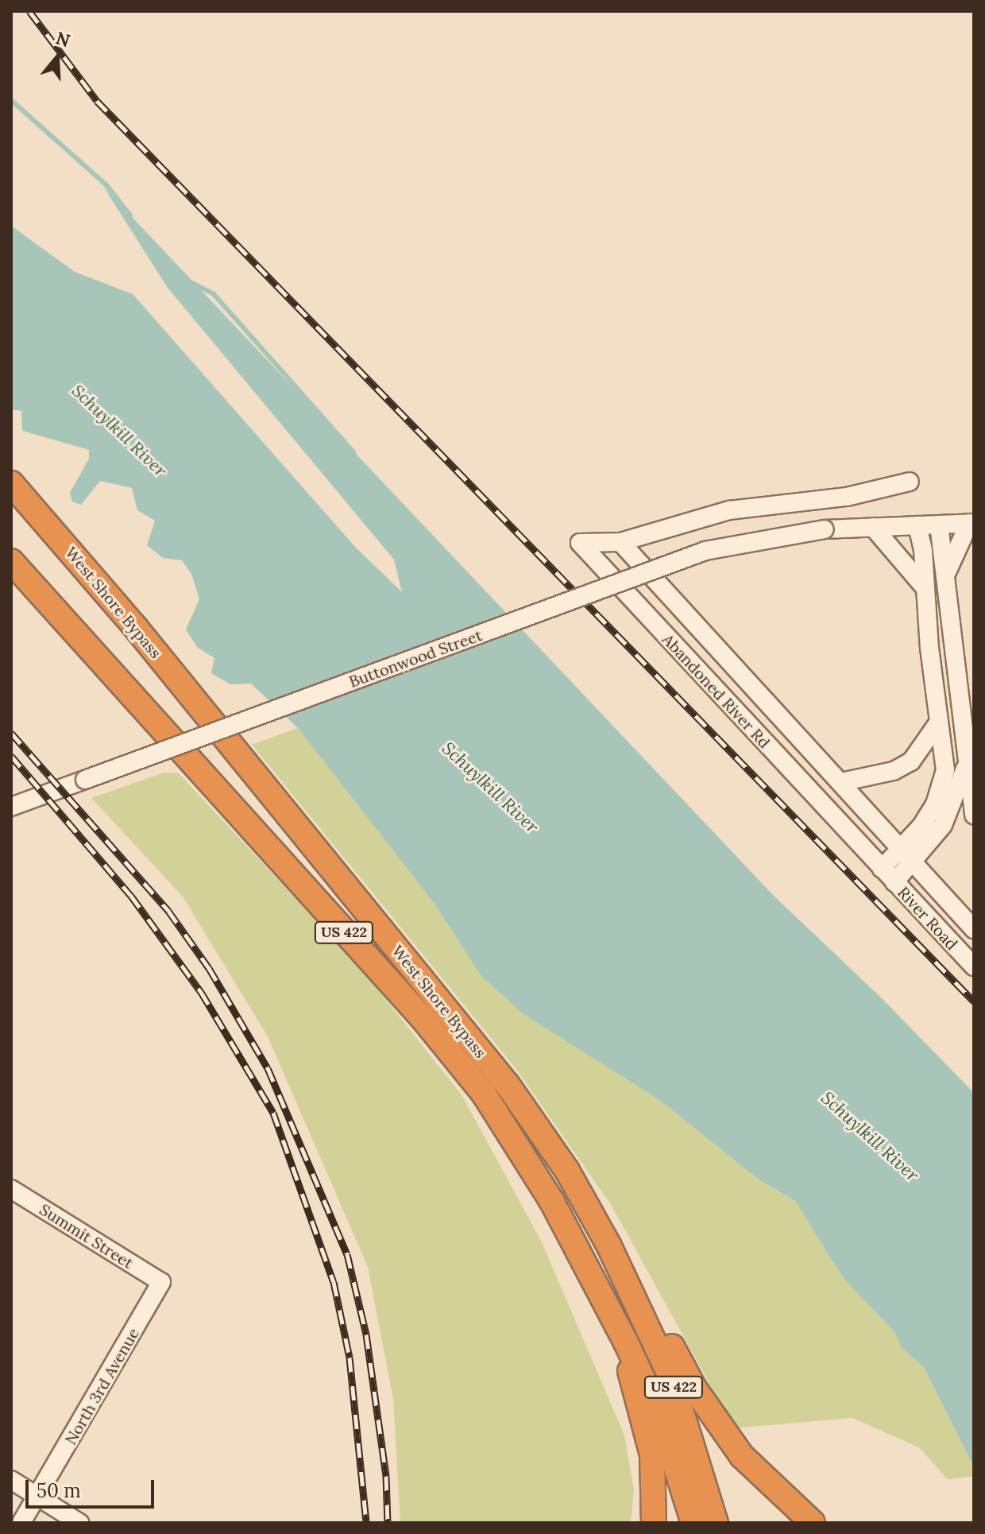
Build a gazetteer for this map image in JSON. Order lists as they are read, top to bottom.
{
  "streets": {
    "highway": ["West Shore Bypass", "US 422"],
    "street": [
      "Buttonwood Street",
      "Abandoned River Rd",
      "River Road",
      "Summit Street",
      "North 3rd Avenue"
    ]
  },
  "crossings": [
    ["Abandoned River Rd", "River Road"],
    ["Summit Street", "North 3rd Avenue"]
  ],
  "water": ["Schuylkill River"],
  "scale_bar": "50 m",
  "north": "top"
}
